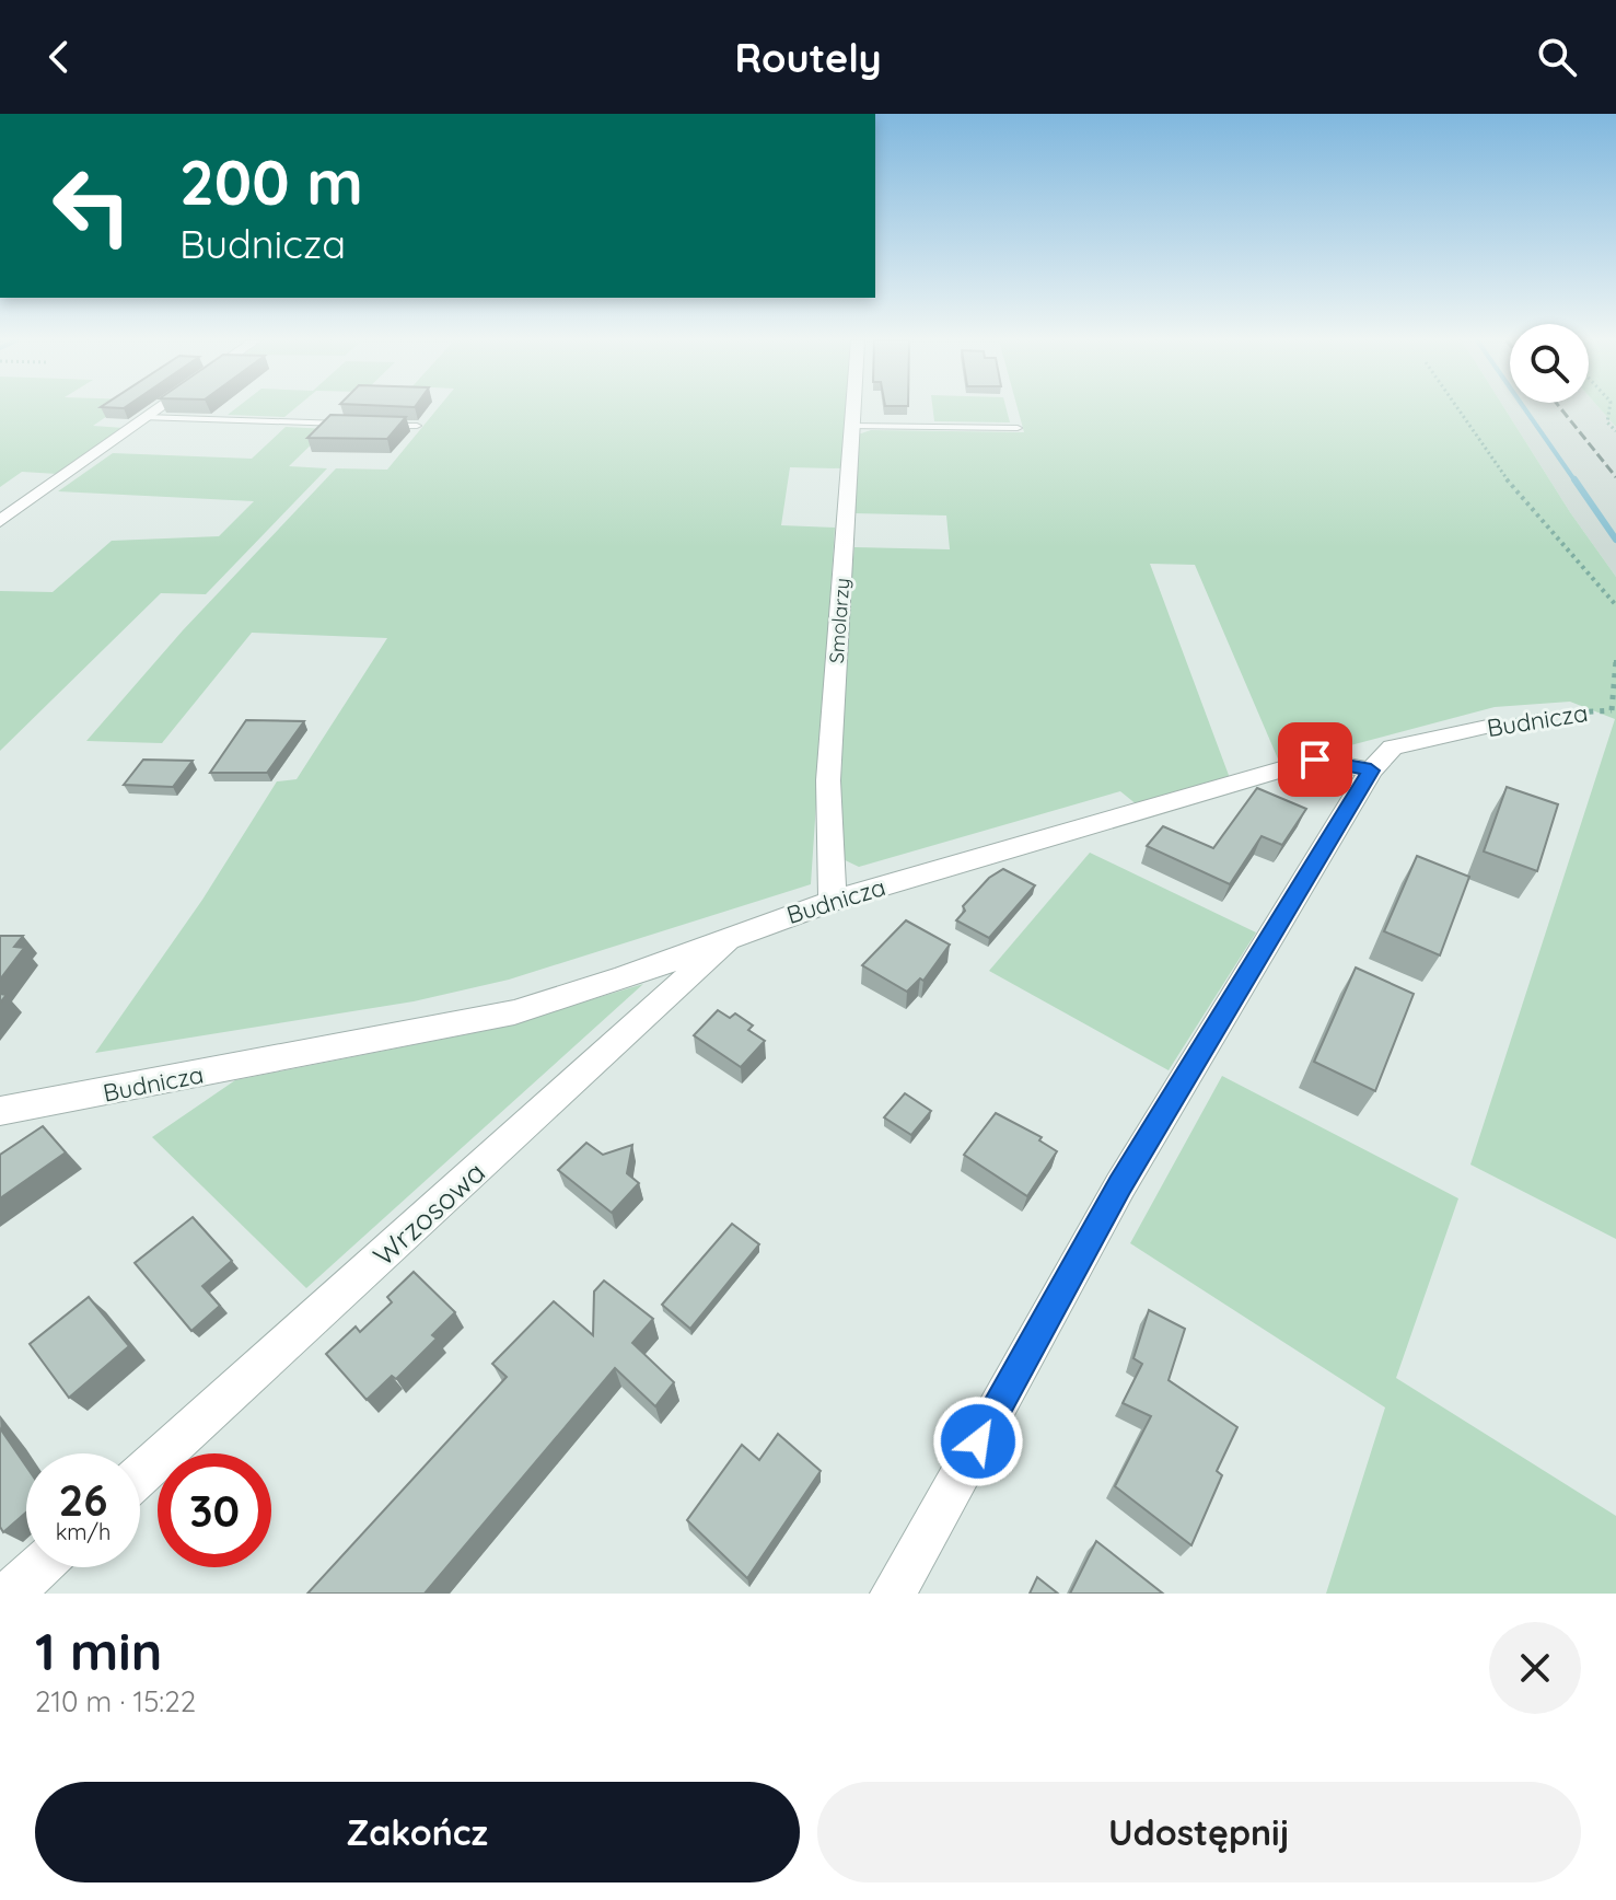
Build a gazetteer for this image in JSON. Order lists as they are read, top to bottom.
{
  "streets": {
    "street": ["Smolarzy", "Budnicza", "Wrzosowa"]
  },
  "crossings": [
    ["Smolarzy", "Budnicza"],
    ["Budnicza", "Wrzosowa"]
  ],
  "page": {
    "header": "Routely",
    "turn": ["200 m", "Budnicza"],
    "speed": "26 km/h",
    "limit": "30",
    "heading": ["1 min", "210 m · 15:22"],
    "buttons": ["Zakończ", "Udostępnij"]
  }
}
